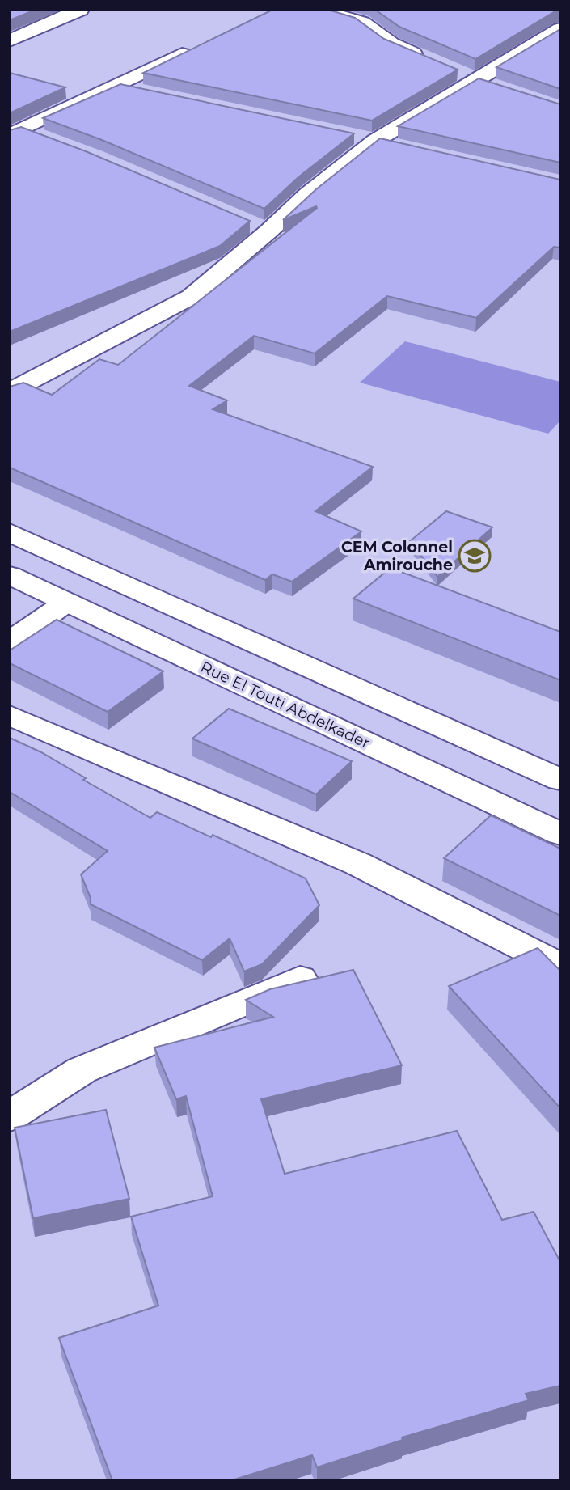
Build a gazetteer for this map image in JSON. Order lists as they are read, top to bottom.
{
  "streets": {
    "street": ["Rue El Touti Abdelkader"]
  },
  "places": {
    "school or university": ["CEM Colonnel Amirouche"]
  }
}
